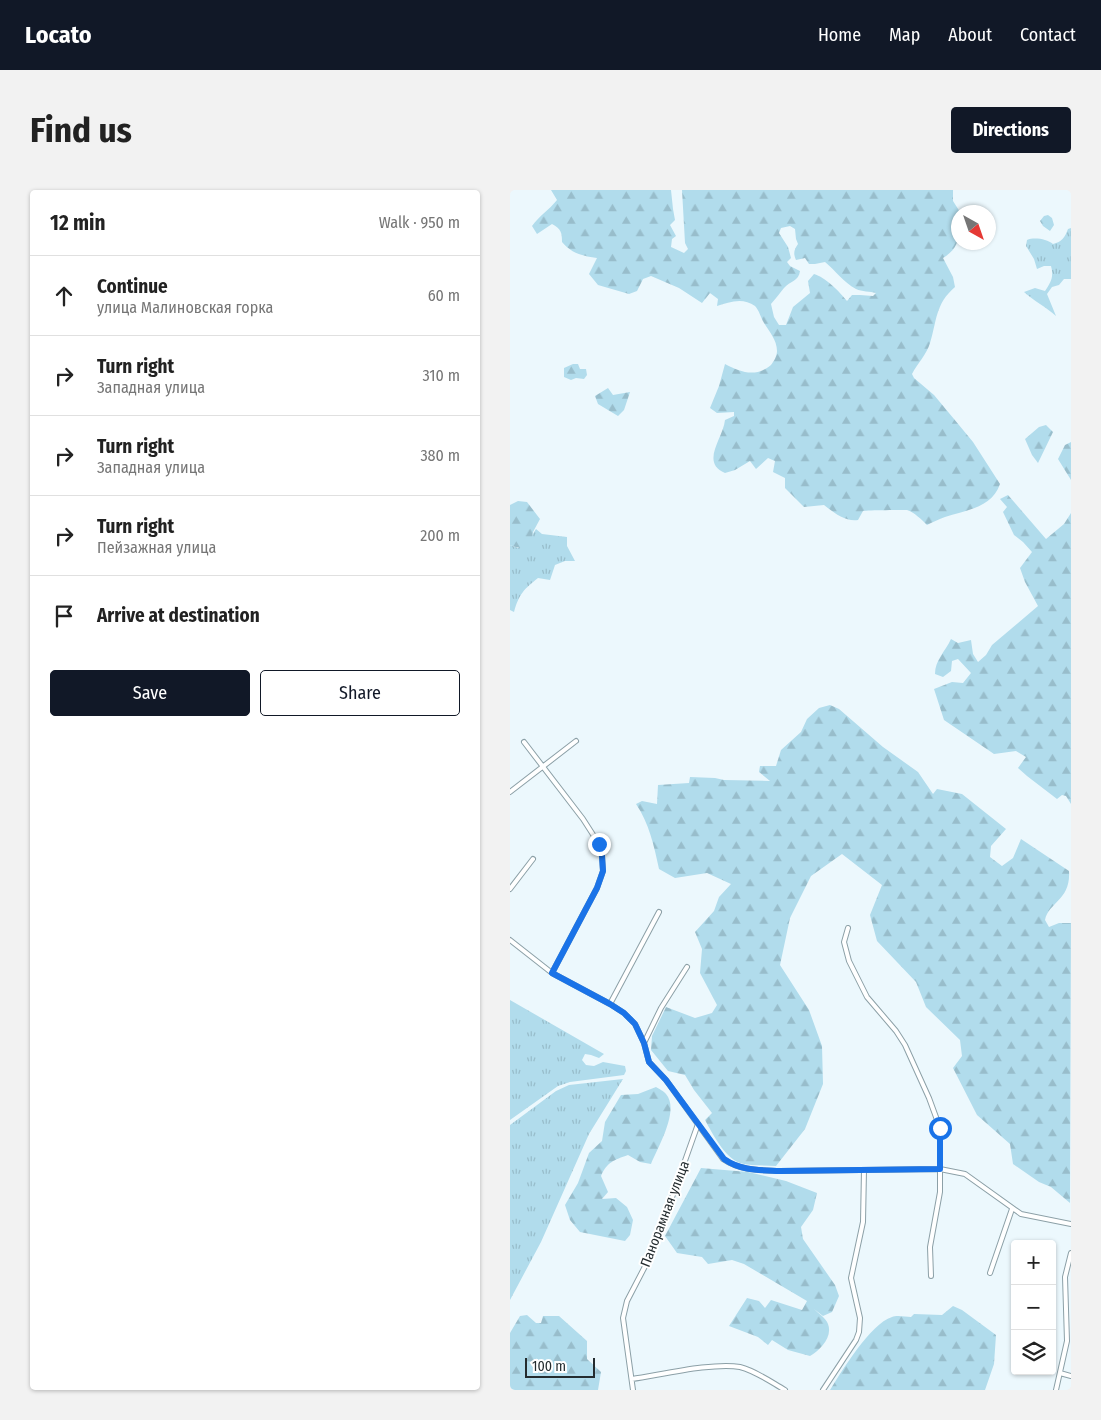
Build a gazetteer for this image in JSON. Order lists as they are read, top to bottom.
{
  "streets": {
    "street": ["Панорамная улица"]
  },
  "scale_bar": "100 m",
  "north": "bottom right",
  "page": {
    "header": "Locato",
    "nav": [
      "Home",
      "Map",
      "About",
      "Contact"
    ],
    "buttons": [
      "Directions",
      ["Save", "Share"]
    ],
    "title": "Find us",
    "heading": ["12 min", "Walk · 950 m"],
    "list": [
      ["Continue", "улица Малиновская горка", "60 m"],
      ["Turn right", "Западная улица", "310 m"],
      ["Turn right", "Западная улица", "380 m"],
      ["Turn right", "Пейзажная улица", "200 m"],
      "Arrive at destination"
    ],
    "map_buttons": ["+", "−"],
    "scale": "100 m"
  }
}
